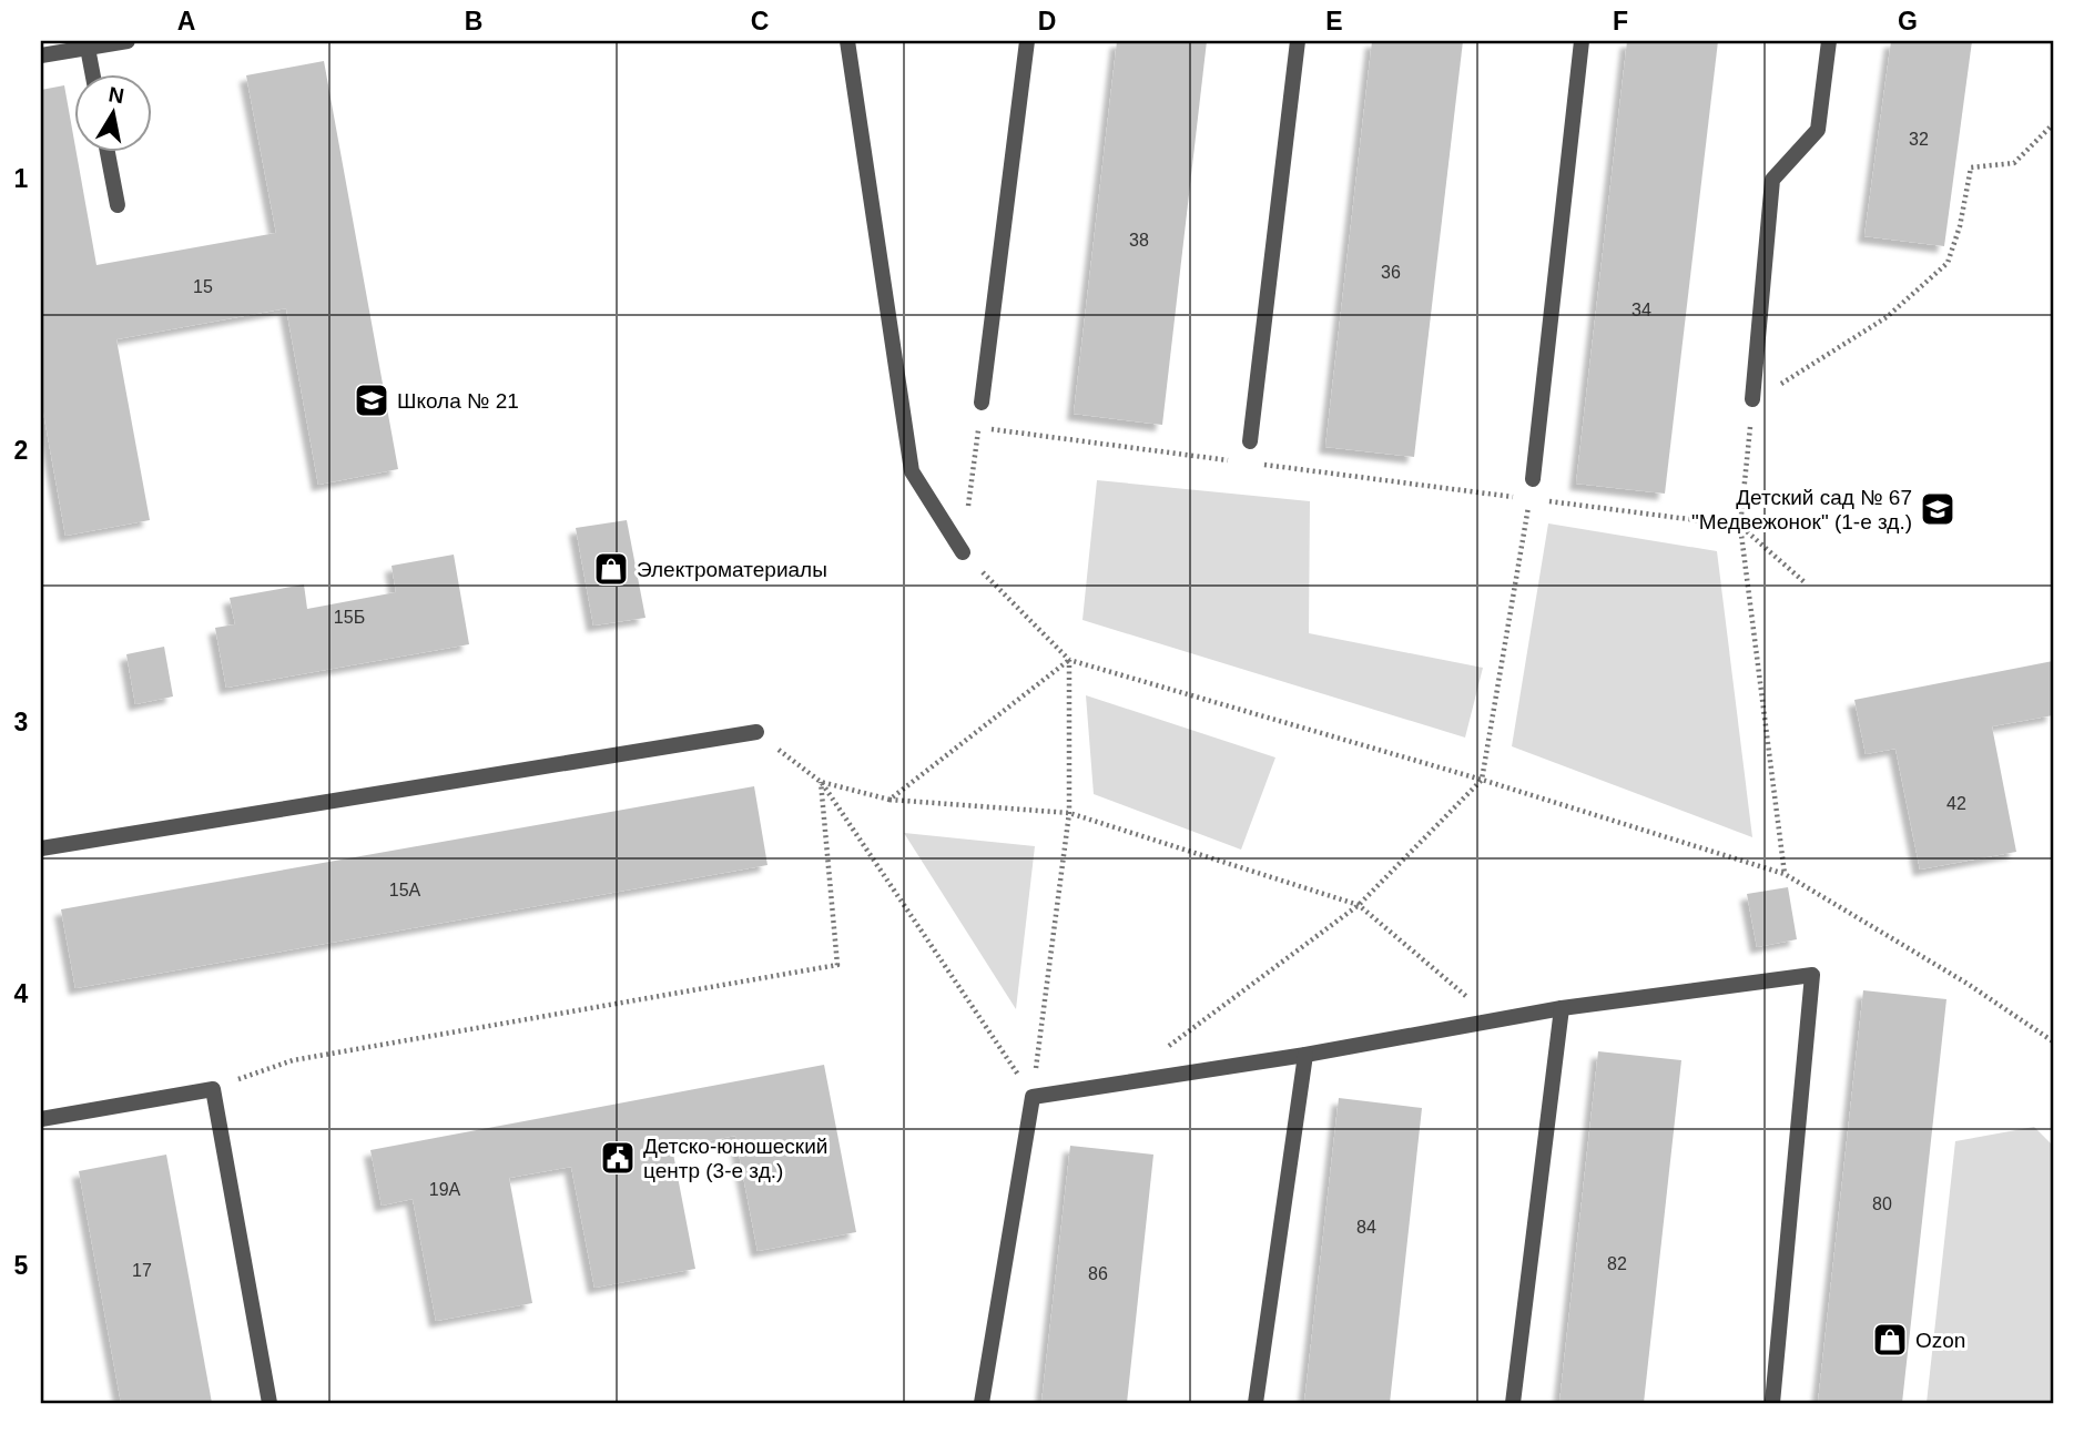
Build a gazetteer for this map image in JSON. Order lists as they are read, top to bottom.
{
  "places": {
    "school or university": ["Школа № 21", "Детский сад № 67 \"Медвежонок\" (1-е зд.)"],
    "shop": ["Электроматериалы", "Ozon"],
    "public building": ["Детско-юношеский центр (3-е зд.)"]
  },
  "house_numbers": [
    "32",
    "38",
    "36",
    "15",
    "34",
    "15Б",
    "42",
    "15А",
    "19А",
    "80",
    "84",
    "82",
    "17",
    "86"
  ],
  "north": "top",
  "grid": {
    "columns": [
      "A",
      "B",
      "C",
      "D",
      "E",
      "F",
      "G"
    ],
    "rows": [
      "1",
      "2",
      "3",
      "4",
      "5"
    ]
  }
}
